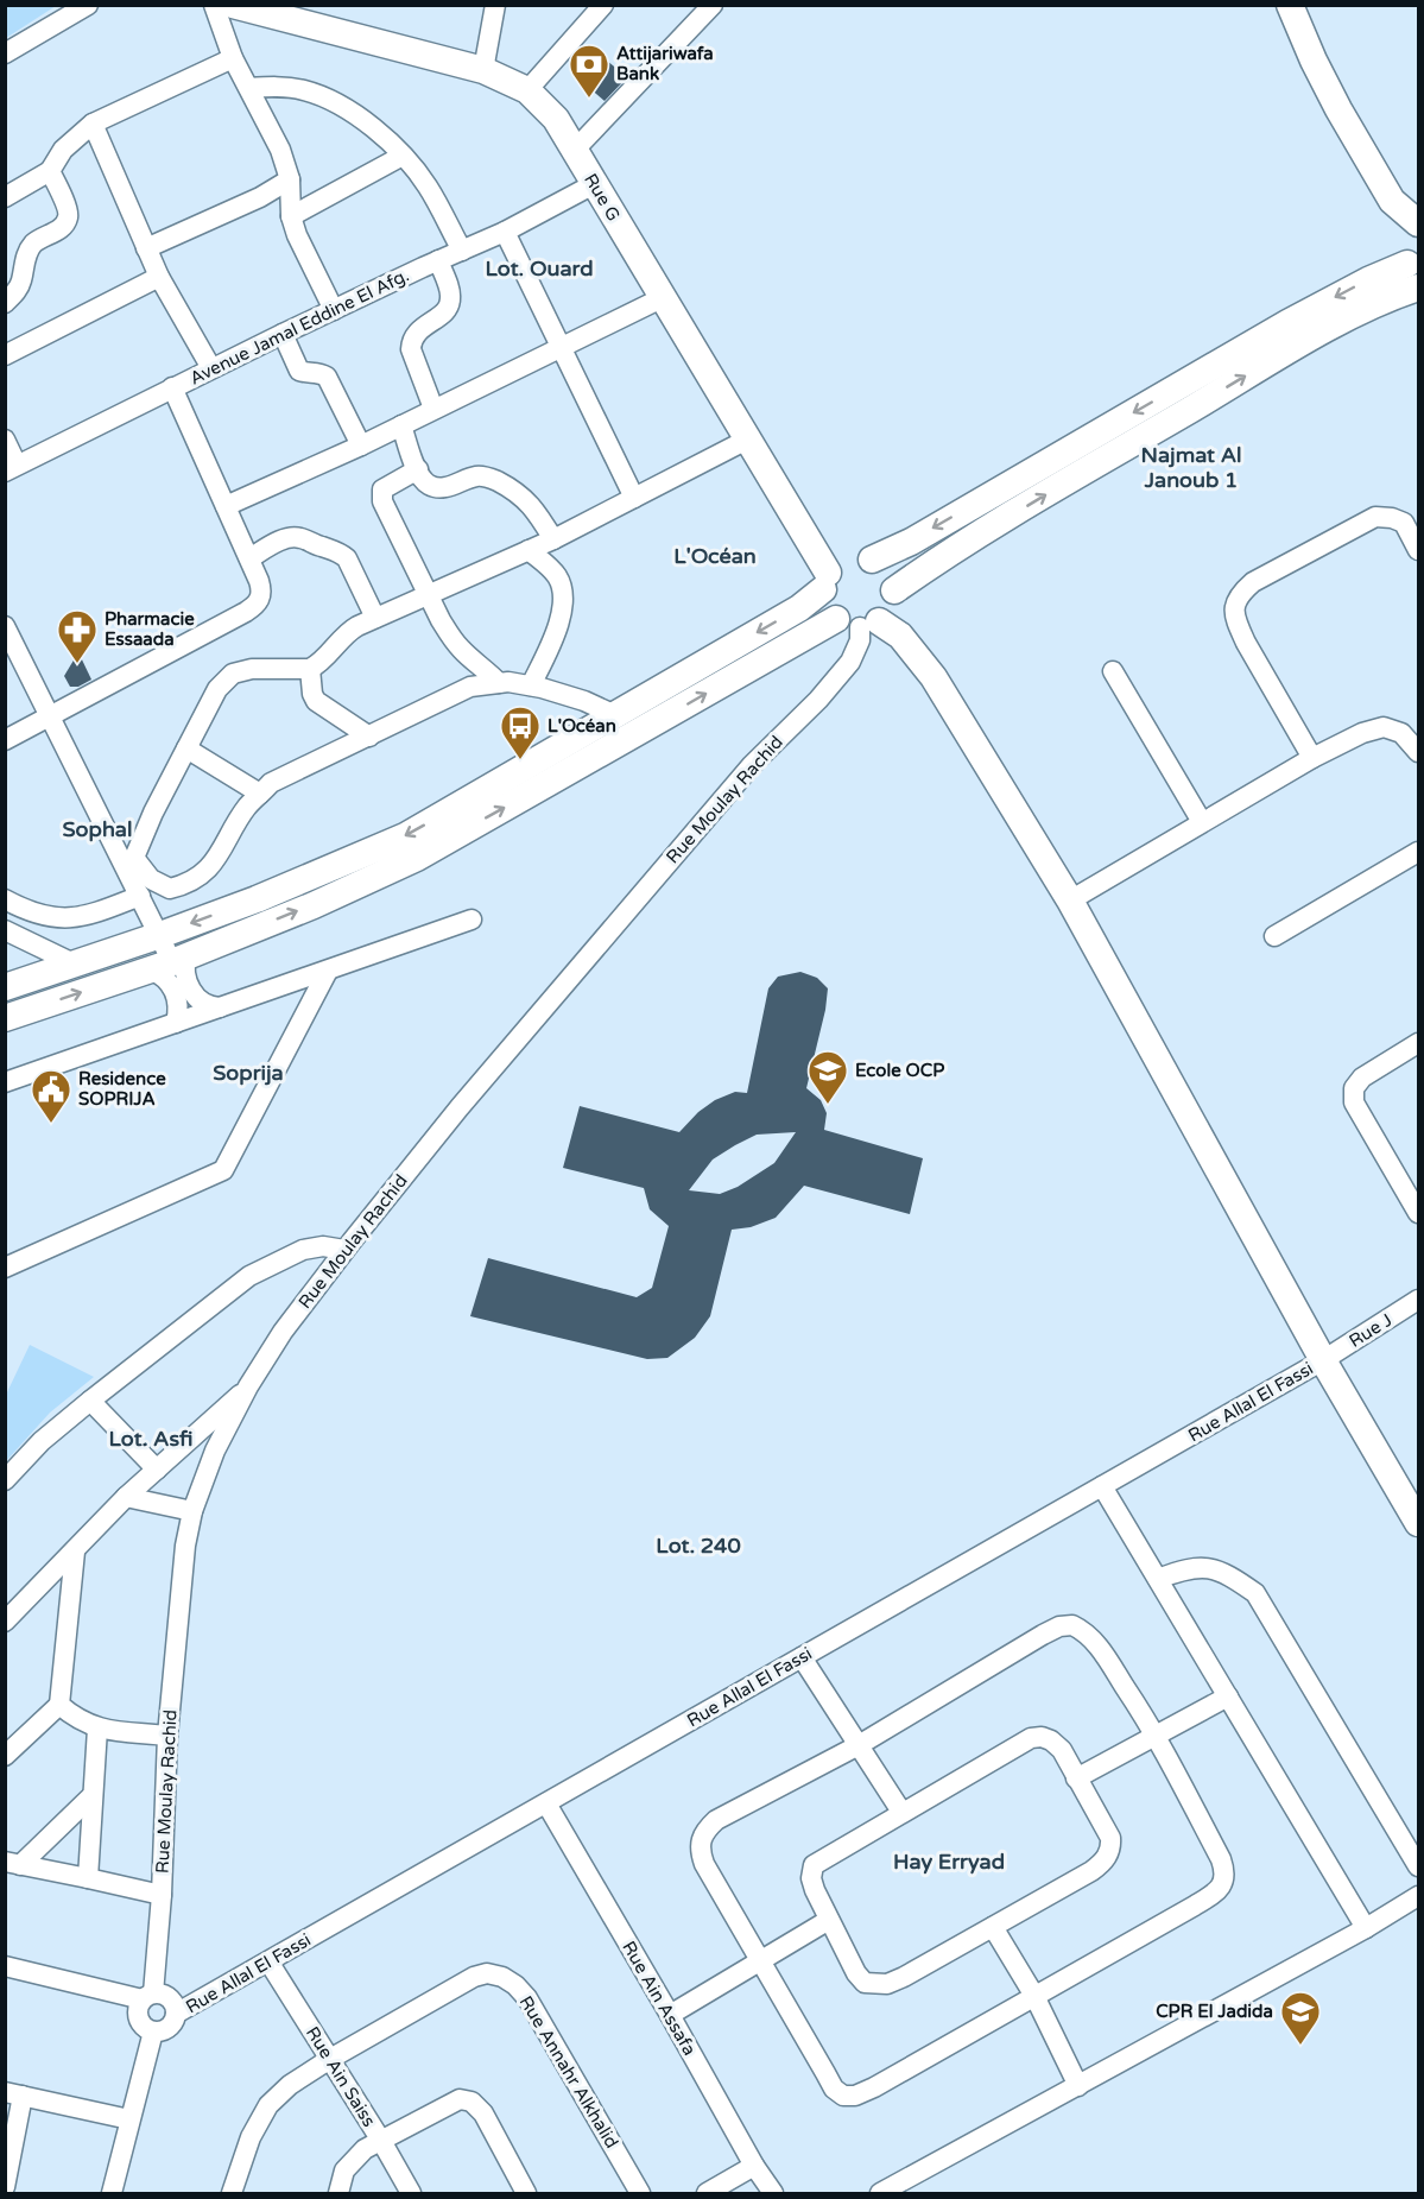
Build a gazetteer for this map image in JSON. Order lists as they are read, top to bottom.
{
  "streets": {
    "main road": ["Rue G"],
    "street": [
      "Avenue Jamal Eddine El Afg.",
      "Rue Moulay Rachid",
      "Rue J",
      "Rue Allal El Fassi",
      "Rue Ain Assafa",
      "Rue Annahr Alkhalid",
      "Rue Ain Saiss"
    ]
  },
  "crossings": [
    ["Rue G", "Avenue Jamal Eddine El Afg."],
    ["Rue G", "Rue Moulay Rachid"],
    ["Rue Moulay Rachid", "Rue Allal El Fassi"],
    ["Rue J", "Rue Allal El Fassi"],
    ["Rue Allal El Fassi", "Rue Ain Assafa"],
    ["Rue Allal El Fassi", "Rue Ain Saiss"],
    ["Rue Annahr Alkhalid", "Rue Ain Saiss"]
  ],
  "districts": [
    "Lot. Ouard",
    "Najmat Al Janoub 1",
    "L'Océan",
    "Sophal",
    "Soprija",
    "Lot. Asfi",
    "Lot. 240",
    "Hay Erryad"
  ],
  "places": {
    "bank": ["Attijariwafa Bank"],
    "pharmacy": ["Pharmacie Essaada"],
    "bus stop": ["L'Océan"],
    "school or university": ["Ecole OCP", "CPR El Jadida"],
    "public building": ["Residence SOPRIJA"]
  }
}
